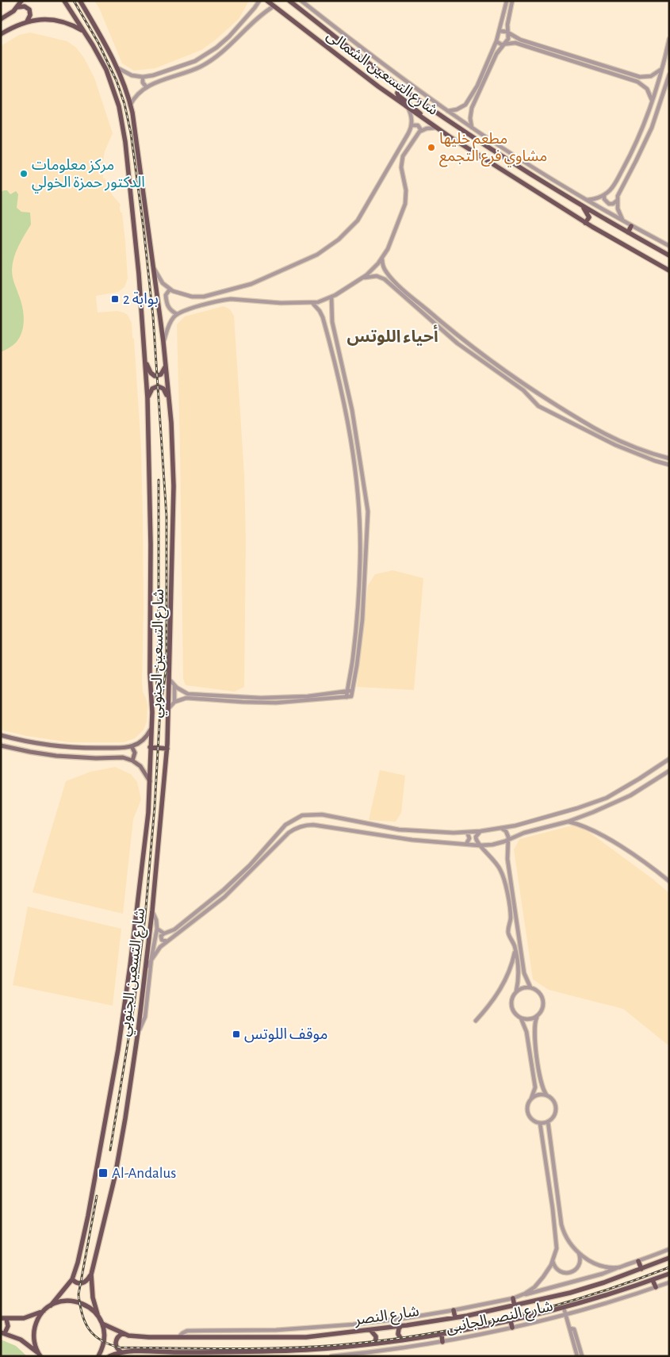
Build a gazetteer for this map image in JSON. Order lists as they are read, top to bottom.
{
  "streets": {
    "main road": ["شارع التسعين الشمالى", "شارع التسعين الجنوبي", "شارع النصر"],
    "street": ["شارع النصر الجانبى"]
  },
  "crossings": [
    ["شارع النصر", "شارع النصر الجانبى"]
  ],
  "districts": ["أحياء اللوتس"],
  "places": {
    "other": ["مطعم خليها مشاوي فرع التجمع", "مركز معلومات الدكتور حمزة الخولي"],
    "transit": ["بوابة 2", "موقف اللوتس", "Al-Andalus"]
  }
}
